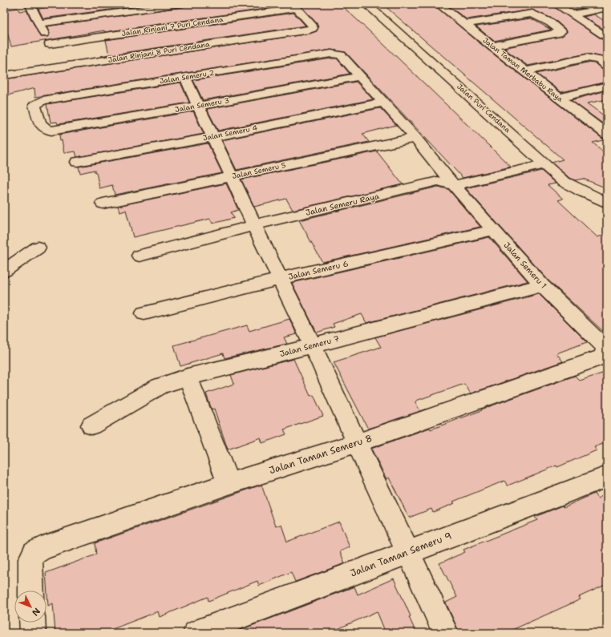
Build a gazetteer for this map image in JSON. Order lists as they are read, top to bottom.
{
  "streets": {
    "street": [
      "Jalan Rinjani 7 Puri Cendana",
      "Jalan Rinjani 8 Puri Cendana",
      "Jalan Taman Merbabu Raya",
      "Jalan Semeru 2",
      "Jalan Semeru 3",
      "Jalan Puri Cendana",
      "Jalan Semeru 4",
      "Jalan Semeru 5",
      "Jalan Semeru Raya",
      "Jalan Semeru 1",
      "Jalan Semeru 6",
      "Jalan Semeru 7",
      "Jalan Taman Semeru 8",
      "Jalan Taman Semeru 9"
    ]
  },
  "crossings": [
    ["Jalan Rinjani 7 Puri Cendana", "Jalan Rinjani 8 Puri Cendana"],
    ["Jalan Semeru 2", "Jalan Semeru 3"],
    ["Jalan Semeru 2", "Jalan Semeru 4"],
    ["Jalan Semeru 2", "Jalan Semeru 5"],
    ["Jalan Semeru 2", "Jalan Semeru 1"],
    ["Jalan Puri Cendana", "Jalan Semeru Raya"],
    ["Jalan Semeru 5", "Jalan Semeru 1"],
    ["Jalan Semeru Raya", "Jalan Semeru 1"],
    ["Jalan Semeru 1", "Jalan Semeru 6"],
    ["Jalan Semeru 1", "Jalan Semeru 7"],
    ["Jalan Semeru 1", "Jalan Taman Semeru 8"]
  ],
  "north": "bottom right"
}
